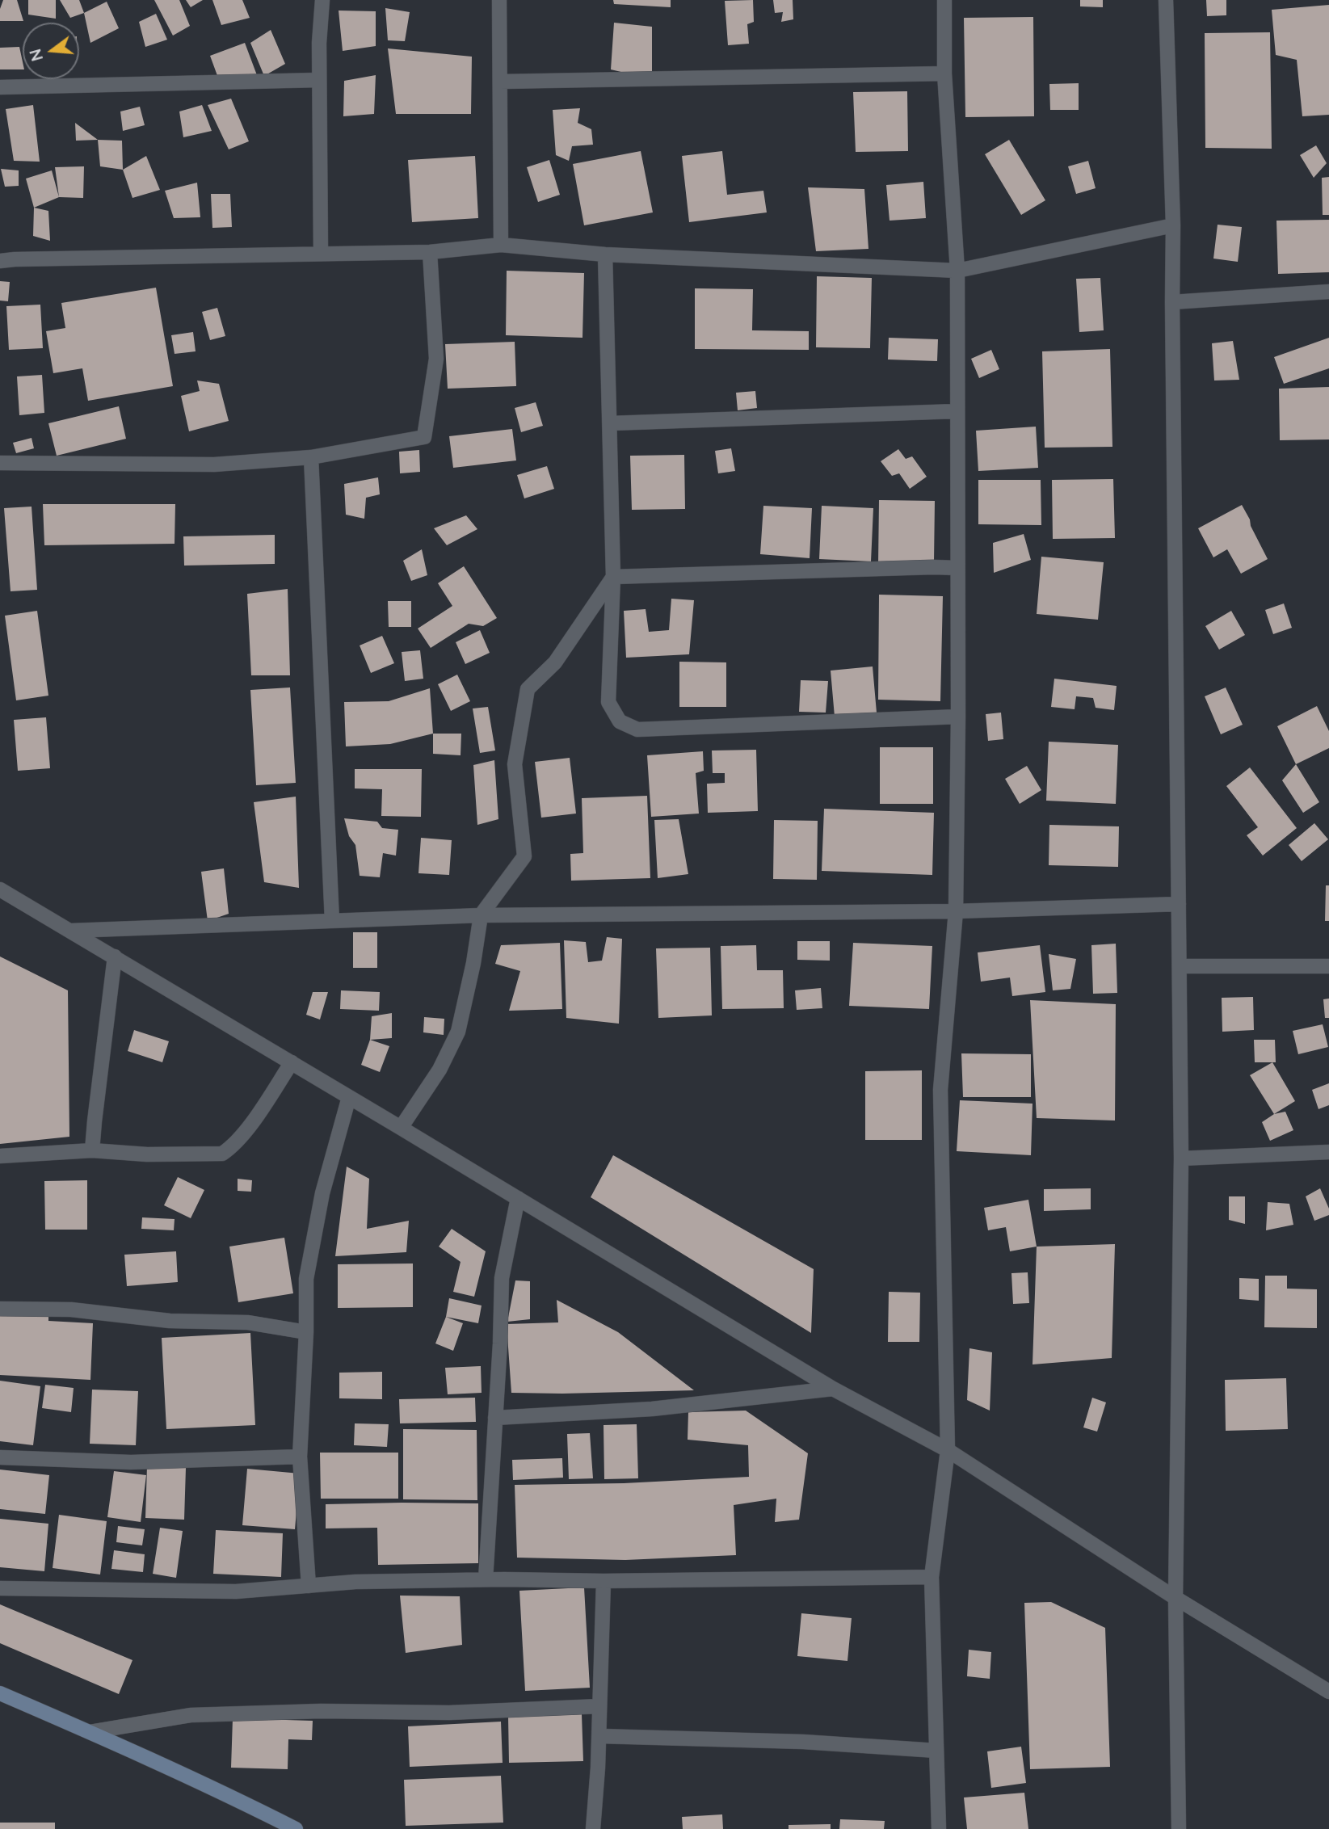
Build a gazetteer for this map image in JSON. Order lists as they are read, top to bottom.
{
  "north": "left"
}
